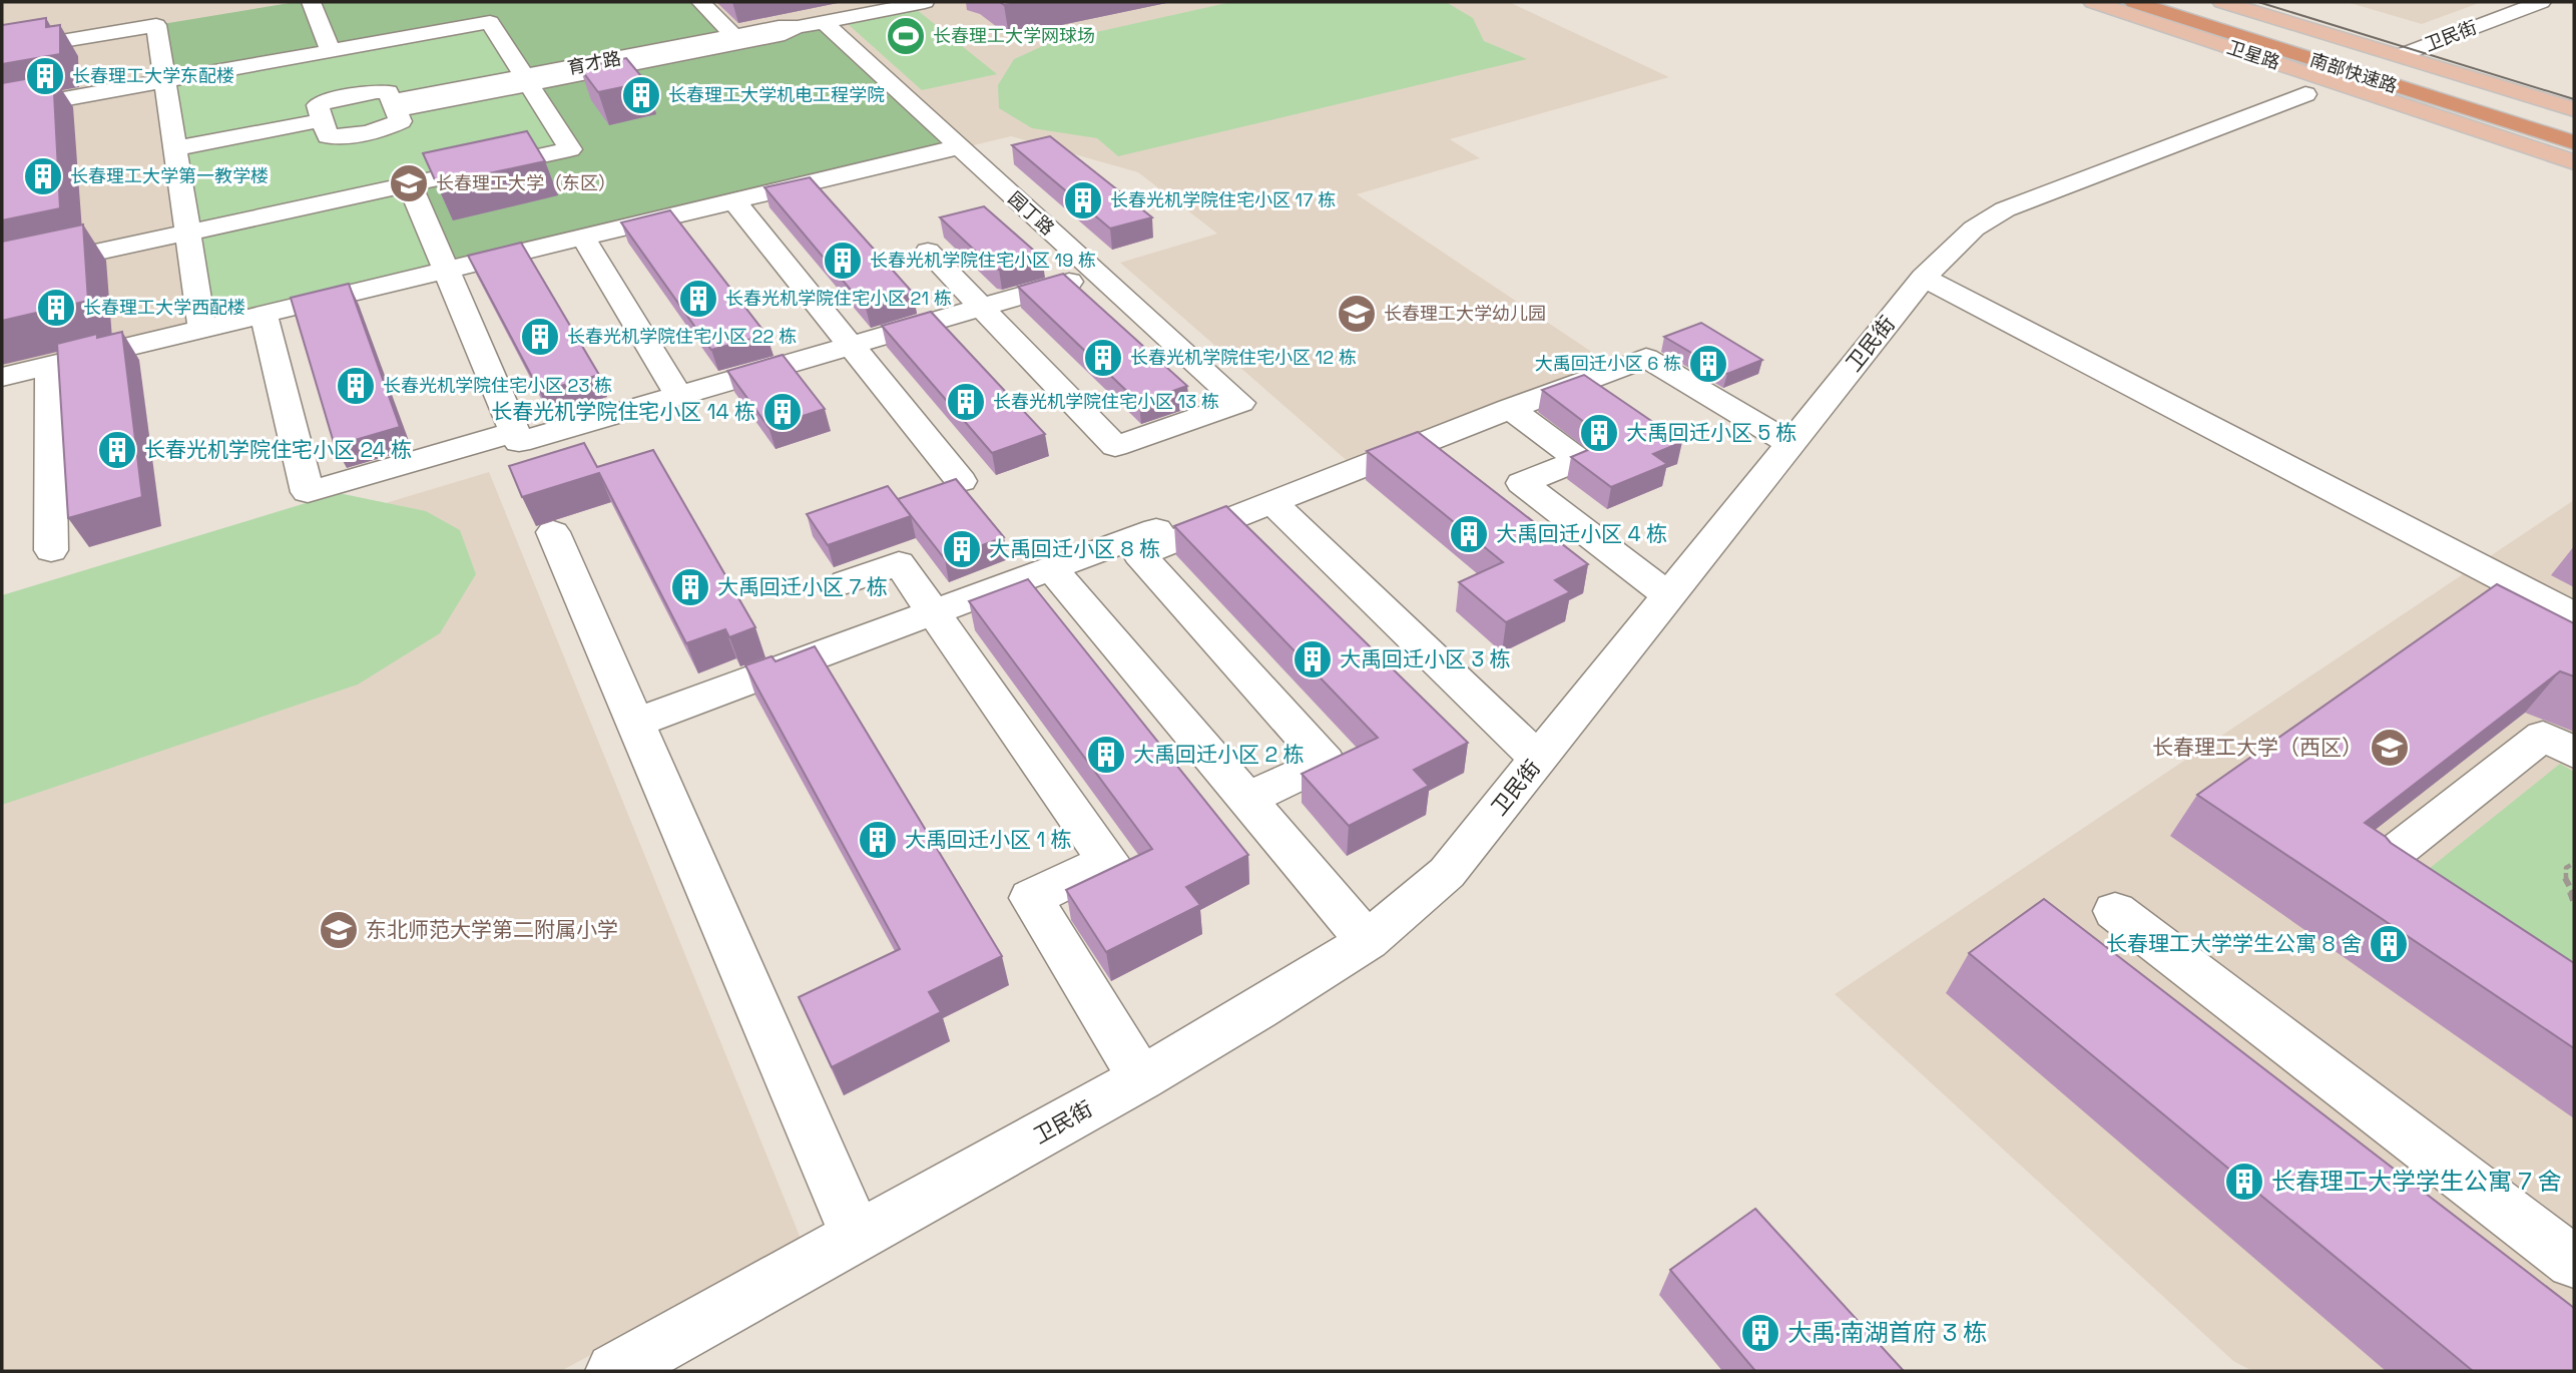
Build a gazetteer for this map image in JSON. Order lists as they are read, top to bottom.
{
  "streets": {
    "highway": ["南部快速路"],
    "main road": ["卫星路"],
    "street": ["卫民街", "育才路", "园丁路"]
  },
  "crossings": [
    ["卫民街", "卫星路"],
    ["卫星路", "南部快速路"],
    ["育才路", "园丁路"]
  ],
  "places": {
    "sports": ["长春理工大学网球场"],
    "building": [
      "长春理工大学东配楼",
      "长春理工大学机电工程学院",
      "长春理工大学第一教学楼",
      "长春光机学院住宅小区 17 栋",
      "长春光机学院住宅小区 19 栋",
      "长春光机学院住宅小区 21 栋",
      "长春理工大学西配楼",
      "长春光机学院住宅小区 22 栋",
      "长春光机学院住宅小区 12 栋",
      "大禹回迁小区 6 栋",
      "长春光机学院住宅小区 23 栋",
      "长春光机学院住宅小区 13 栋",
      "长春光机学院住宅小区 14 栋",
      "大禹回迁小区 5 栋",
      "长春光机学院住宅小区 24 栋",
      "大禹回迁小区 4 栋",
      "大禹回迁小区 8 栋",
      "大禹回迁小区 7 栋",
      "大禹回迁小区 3 栋",
      "大禹回迁小区 2 栋",
      "大禹回迁小区 1 栋",
      "长春理工大学学生公寓 8 舍",
      "长春理工大学学生公寓 7 舍",
      "大禹·南湖首府 3 栋"
    ],
    "school or university": [
      "长春理工大学（东区）",
      "长春理工大学幼儿园",
      "长春理工大学（西区）",
      "东北师范大学第二附属小学"
    ]
  }
}
